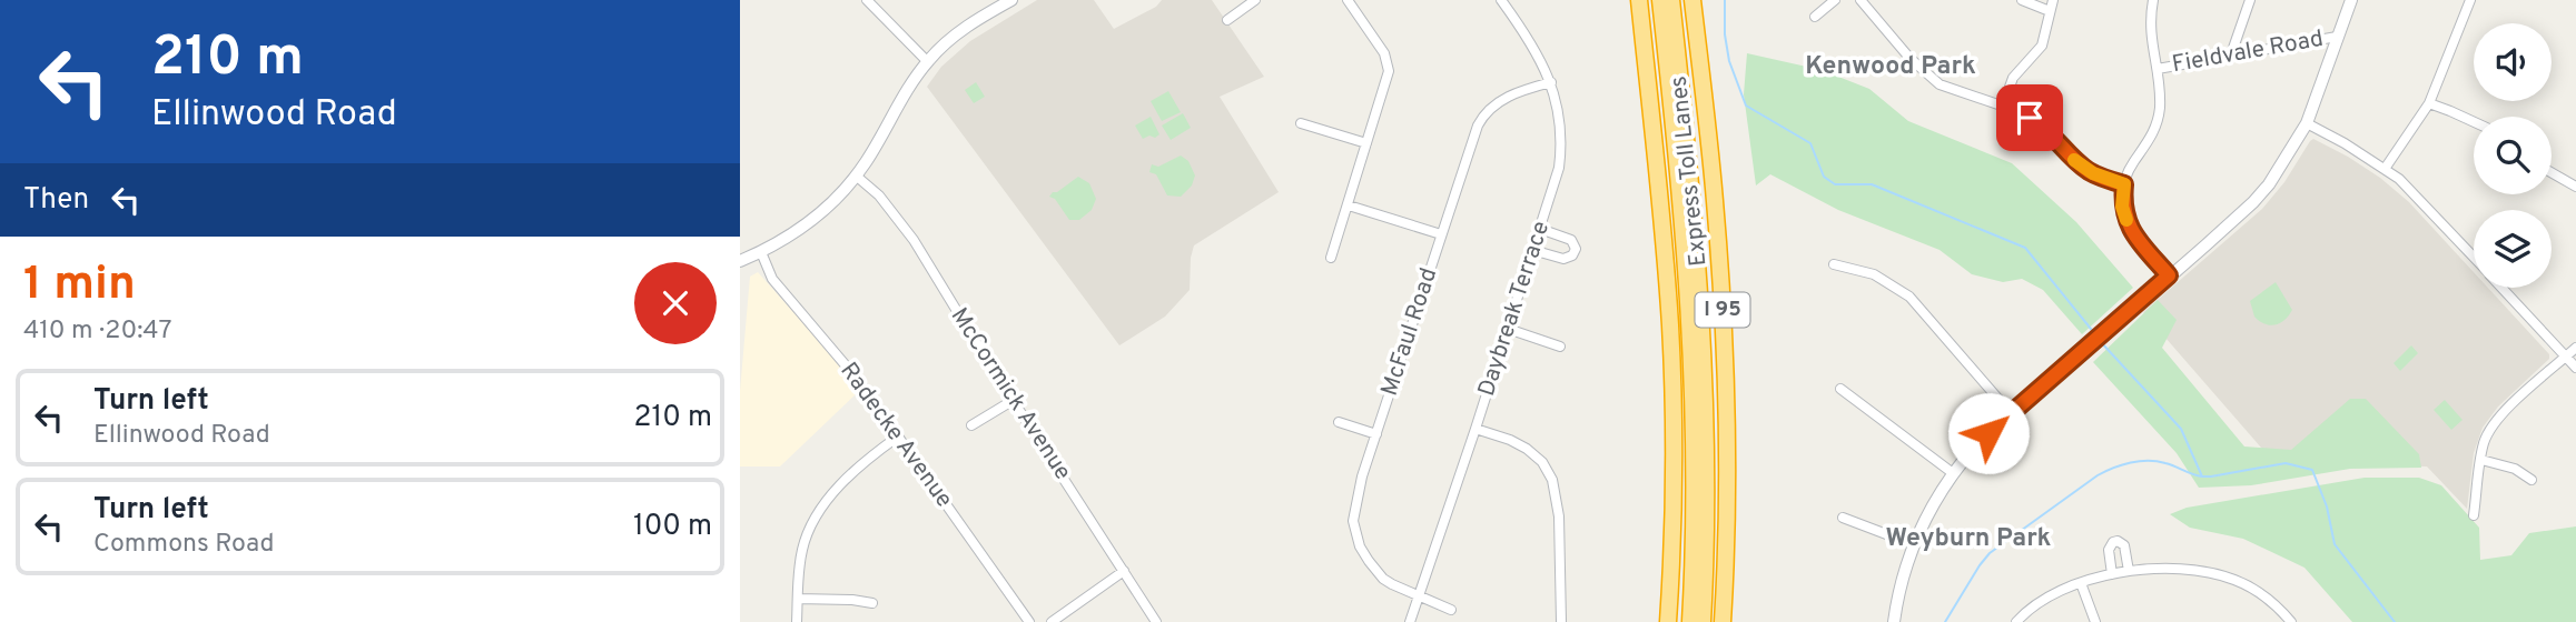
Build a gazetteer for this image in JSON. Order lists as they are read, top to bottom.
{
  "streets": {
    "highway": ["Express Toll Lanes", "I 95"],
    "street": [
      "Fieldvale Road",
      "Daybreak Terrace",
      "McFaul Road",
      "McCormick Avenue",
      "Radecke Avenue"
    ]
  },
  "crossings": [
    ["Daybreak Terrace", "McFaul Road"]
  ],
  "districts": ["Kenwood Park", "Weyburn Park"],
  "page": {
    "turn": ["210 m", "Ellinwood Road"],
    "then": "Then",
    "heading": ["1 min", "410 m · 20:47"],
    "list": [
      {
        "name": "Turn left",
        "note": "Ellinwood Road",
        "value": "210 m"
      },
      {
        "name": "Turn left",
        "note": "Commons Road",
        "value": "100 m"
      }
    ]
  }
}
